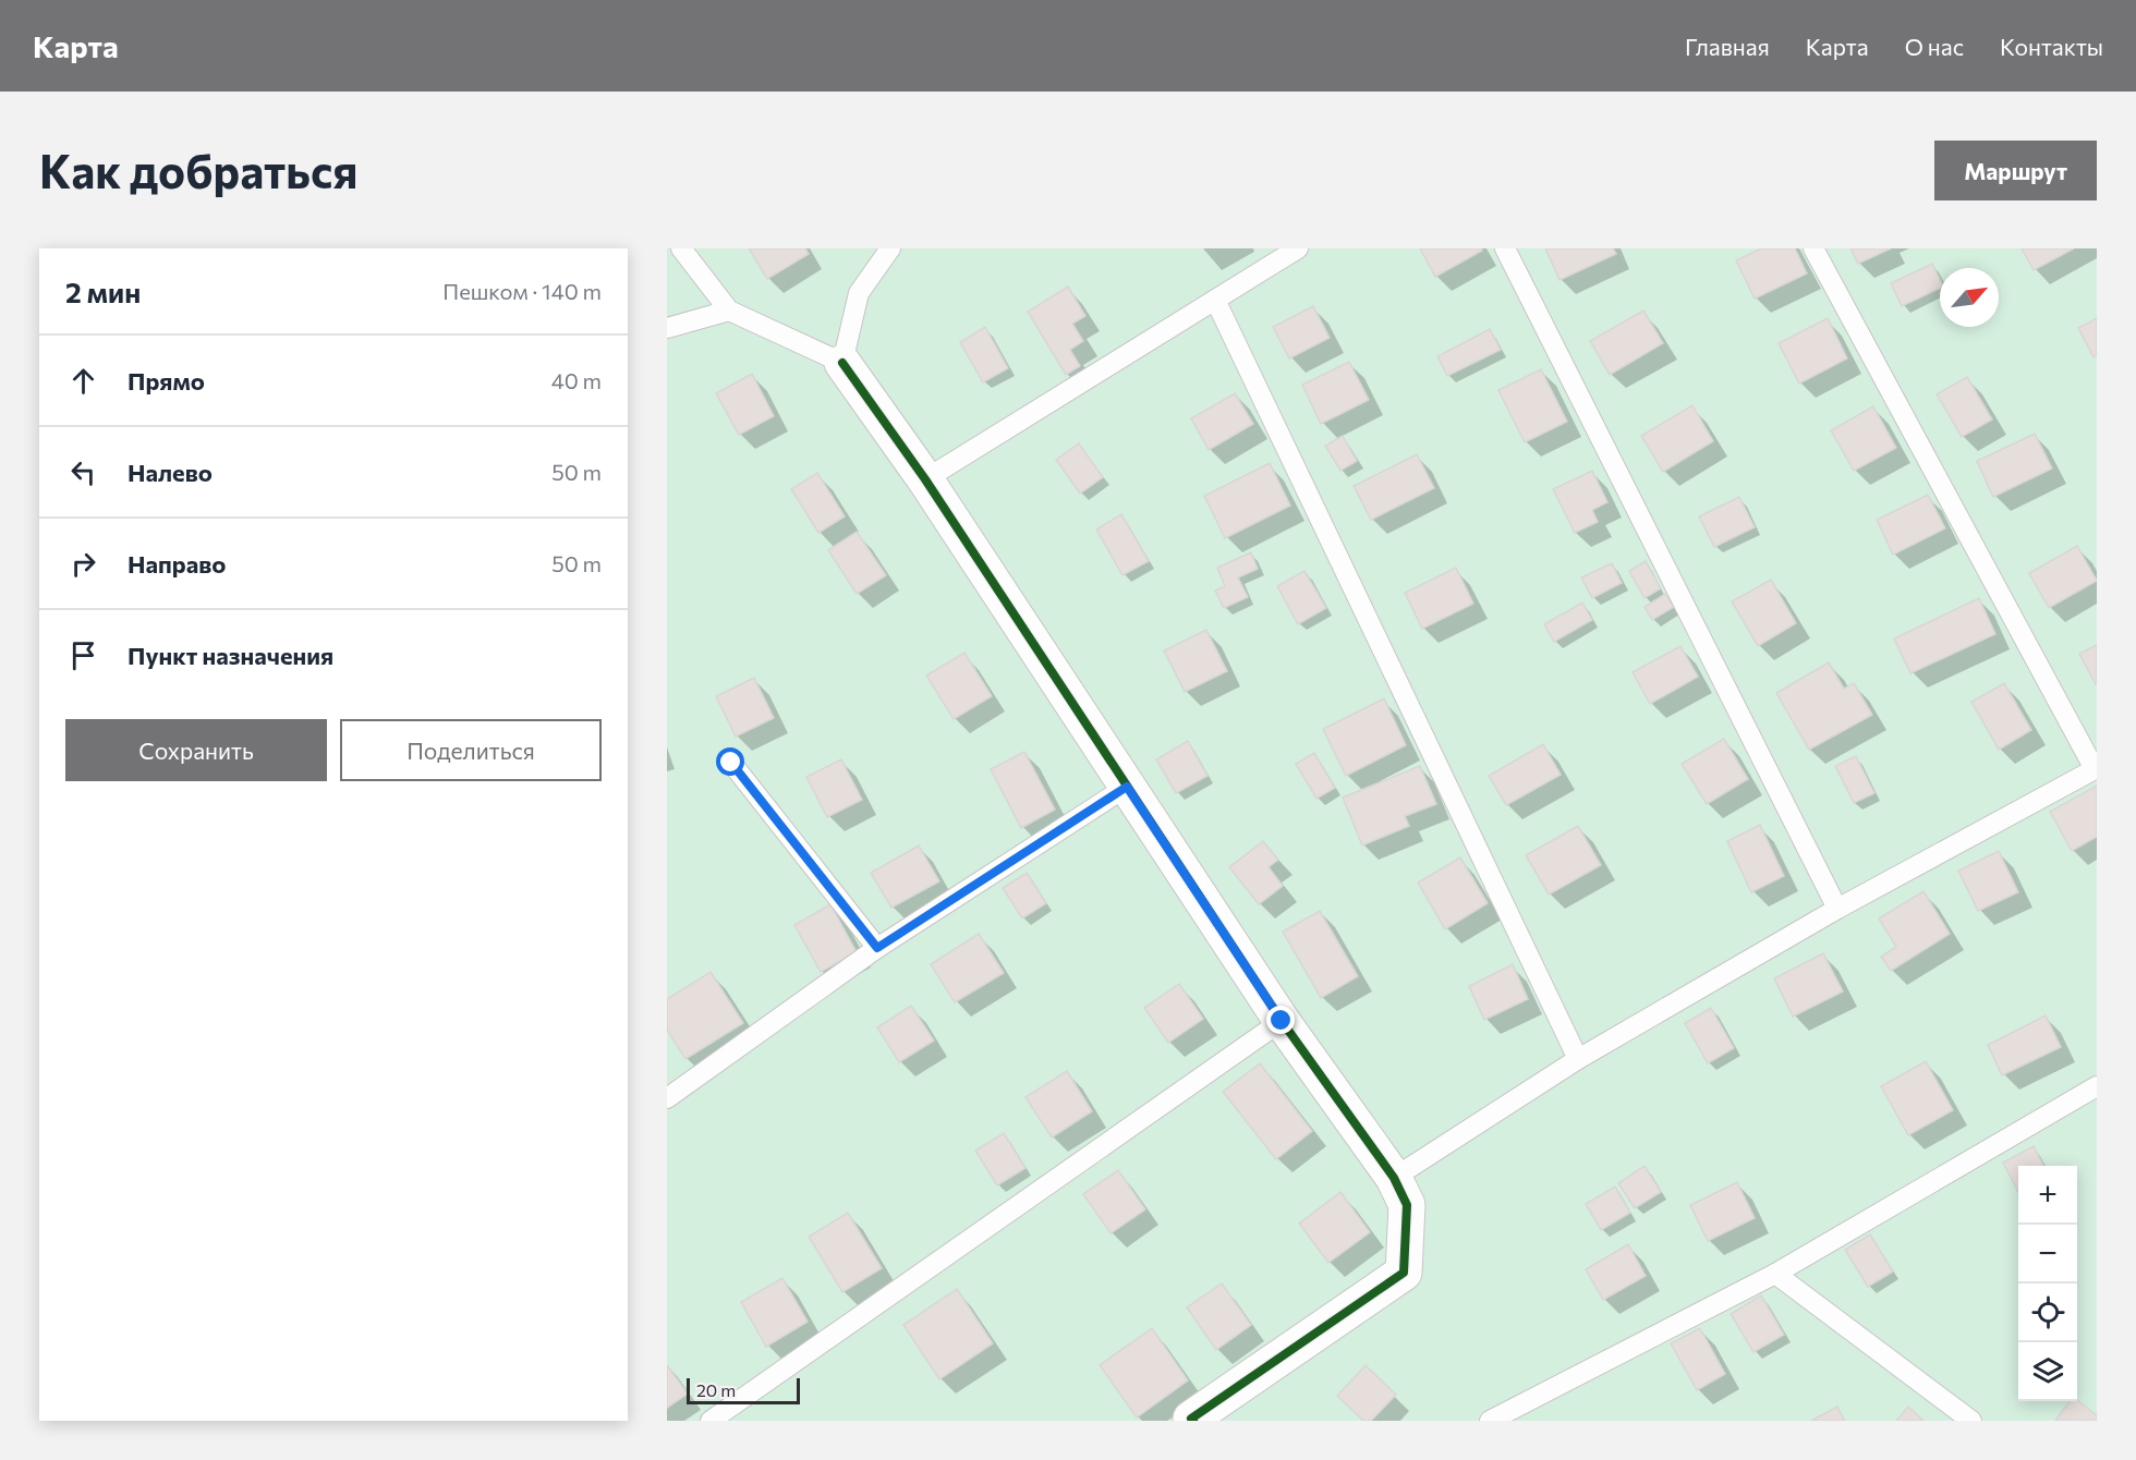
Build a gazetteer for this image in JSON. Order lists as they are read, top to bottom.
{
  "scale_bar": "20 m",
  "north": "top right",
  "page": {
    "header": "Карта",
    "nav": [
      "Главная",
      "Карта",
      "О нас",
      "Контакты"
    ],
    "buttons": [
      "Маршрут",
      ["Сохранить", "Поделиться"]
    ],
    "title": "Как добраться",
    "heading": ["2 мин", "Пешком · 140 m"],
    "list": [
      ["Прямо", "40 m"],
      ["Налево", "50 m"],
      ["Направо", "50 m"],
      "Пункт назначения"
    ],
    "map_buttons": ["+", "−"],
    "scale": "20 m"
  }
}
